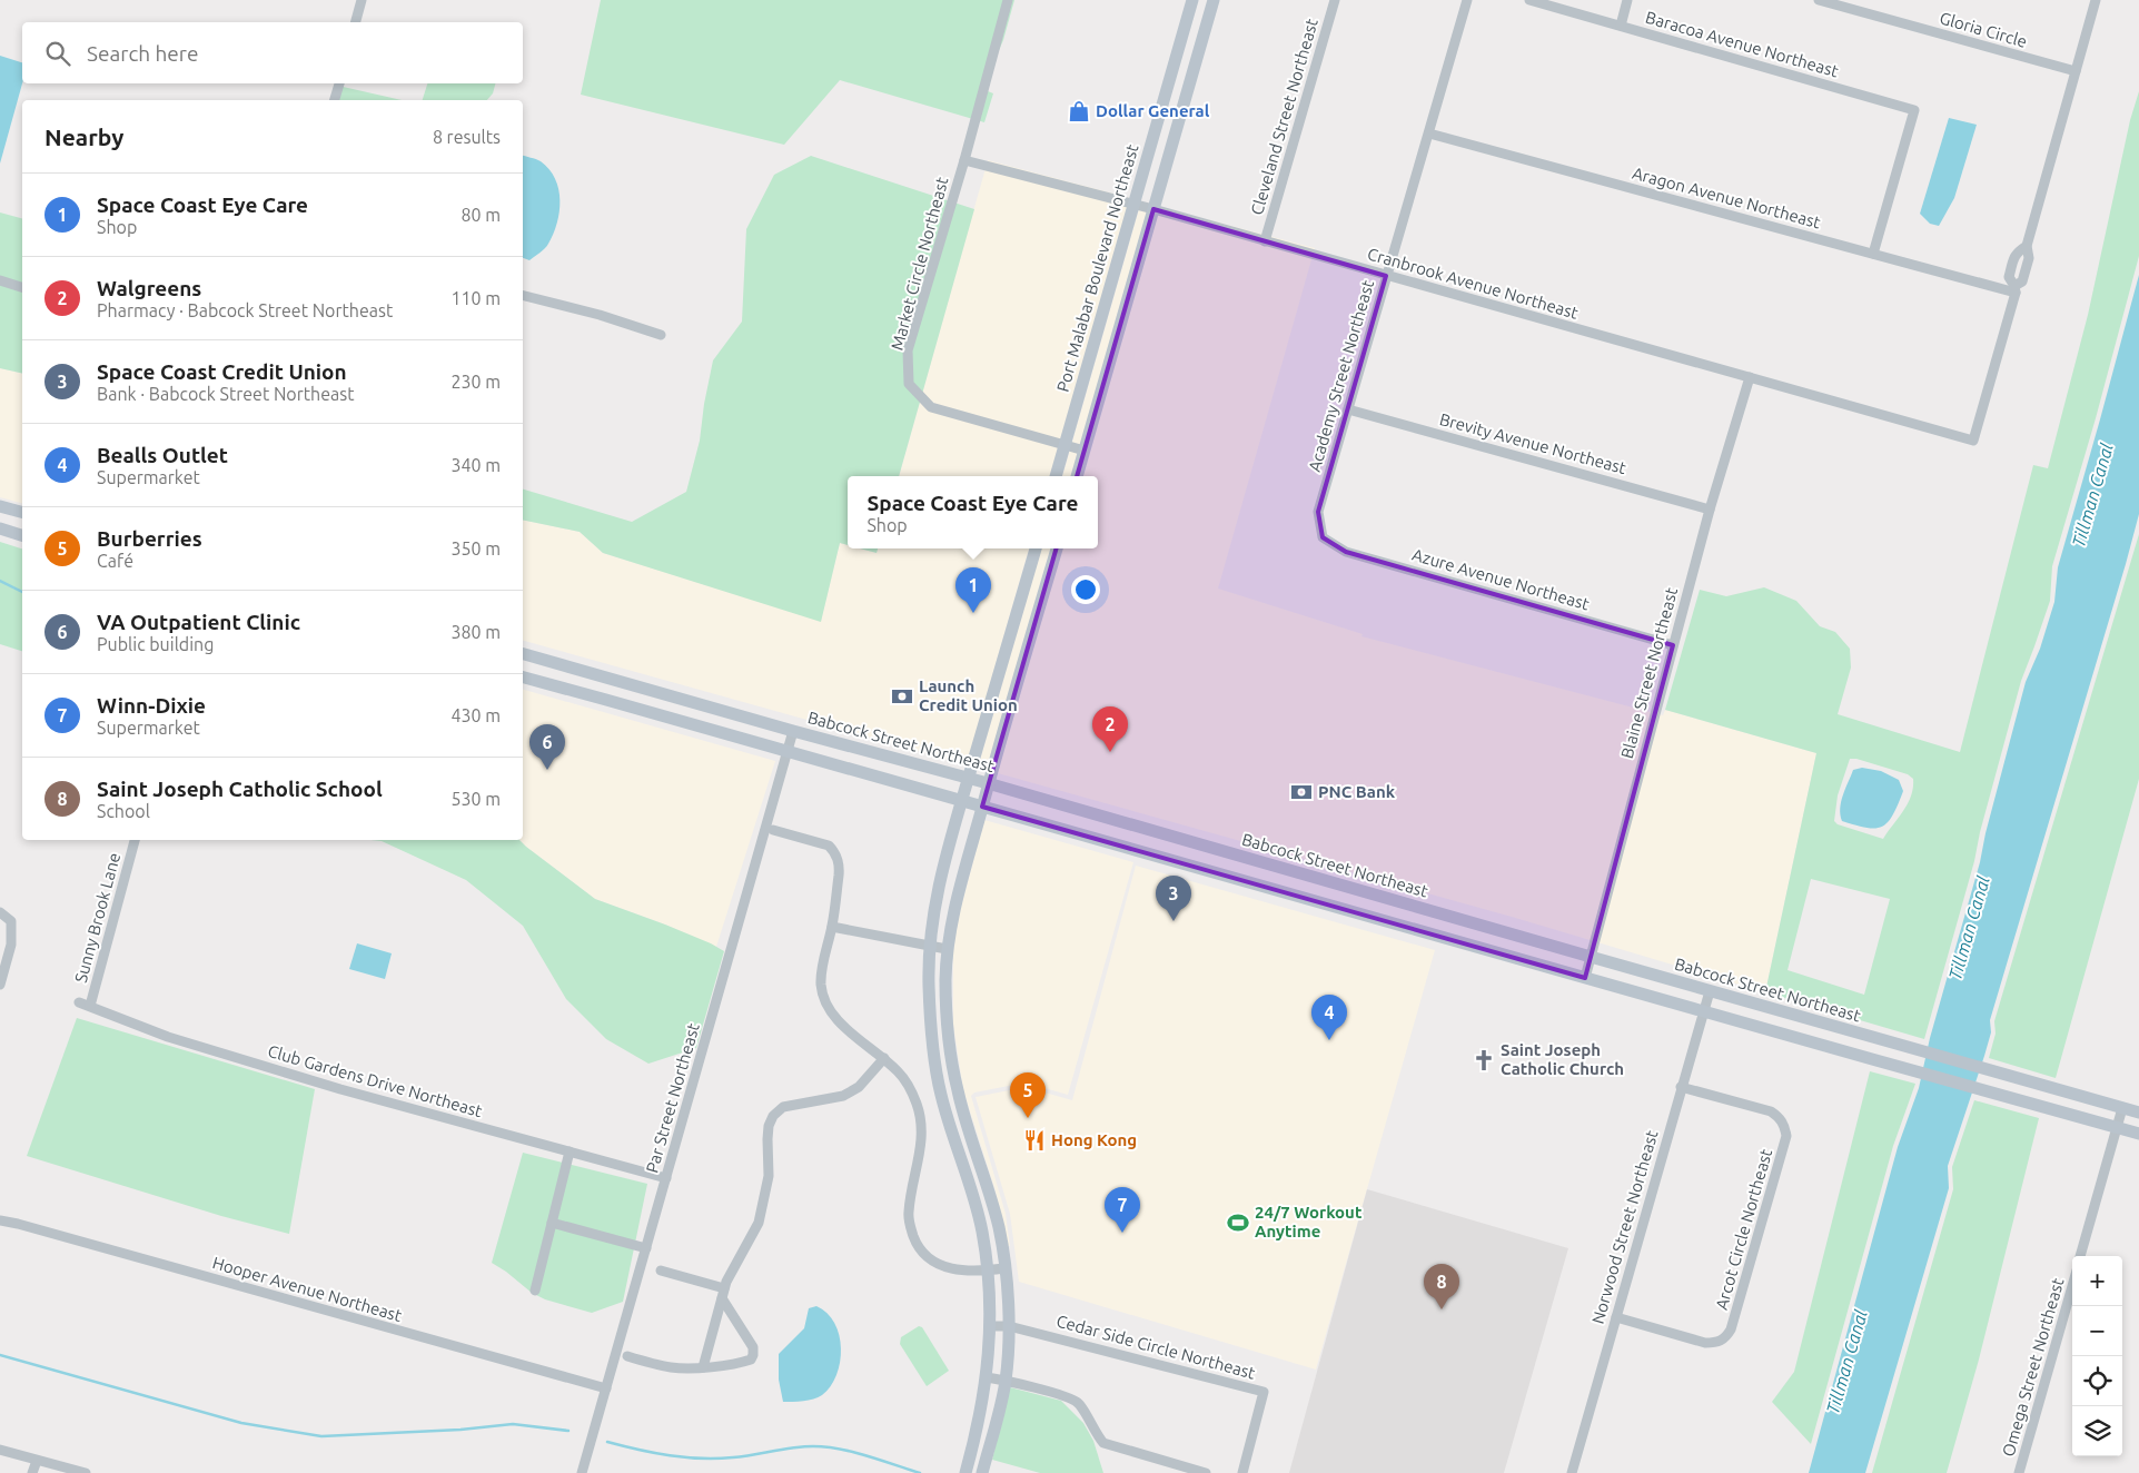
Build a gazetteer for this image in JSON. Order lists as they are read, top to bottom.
{
  "streets": {
    "main road": ["Port Malabar Boulevard Northeast", "Babcock Street Northeast"],
    "street": [
      "Gloria Circle",
      "Baracoa Avenue Northeast",
      "Cleveland Street Northeast",
      "Aragon Avenue Northeast",
      "Market Circle Northeast",
      "Cranbrook Avenue Northeast",
      "Academy Street Northeast",
      "Brevity Avenue Northeast",
      "Azure Avenue Northeast",
      "Blaine Street Northeast",
      "Sunny Brook Lane",
      "Club Gardens Drive Northeast",
      "Par Street Northeast",
      "Norwood Street Northeast",
      "Arcot Circle Northeast",
      "Hooper Avenue Northeast",
      "Cedar Side Circle Northeast",
      "Omega Street Northeast"
    ]
  },
  "crossings": [
    ["Baracoa Avenue Northeast", "Aragon Avenue Northeast"],
    ["Cleveland Street Northeast", "Cranbrook Avenue Northeast"],
    ["Aragon Avenue Northeast", "Cranbrook Avenue Northeast"],
    ["Aragon Avenue Northeast", "Academy Street Northeast"],
    ["Market Circle Northeast", "Port Malabar Boulevard Northeast"],
    ["Market Circle Northeast", "Cranbrook Avenue Northeast"],
    ["Port Malabar Boulevard Northeast", "Cranbrook Avenue Northeast"],
    ["Cranbrook Avenue Northeast", "Academy Street Northeast"],
    ["Cranbrook Avenue Northeast", "Blaine Street Northeast"],
    ["Academy Street Northeast", "Brevity Avenue Northeast"],
    ["Academy Street Northeast", "Azure Avenue Northeast"],
    ["Brevity Avenue Northeast", "Blaine Street Northeast"],
    ["Azure Avenue Northeast", "Blaine Street Northeast"],
    ["Blaine Street Northeast", "Babcock Street Northeast"],
    ["Babcock Street Northeast", "Par Street Northeast"],
    ["Babcock Street Northeast", "Norwood Street Northeast"],
    ["Babcock Street Northeast", "Omega Street Northeast"],
    ["Sunny Brook Lane", "Club Gardens Drive Northeast"],
    ["Club Gardens Drive Northeast", "Par Street Northeast"],
    ["Par Street Northeast", "Hooper Avenue Northeast"],
    ["Norwood Street Northeast", "Arcot Circle Northeast"]
  ],
  "water": ["Tillman Canal"],
  "places": {
    "shop": ["Dollar General"],
    "bank": ["Launch Credit Union", "PNC Bank"],
    "church": ["Saint Joseph Catholic Church"],
    "restaurant": ["Hong Kong"],
    "sports": ["24/7 Workout Anytime"]
  },
  "page": {
    "search": "Search here",
    "heading": ["Nearby", "8 results"],
    "list": [
      {
        "mark": "1",
        "name": "Space Coast Eye Care",
        "note": "Shop",
        "value": "80 m"
      },
      {
        "mark": "2",
        "name": "Walgreens",
        "note": "Pharmacy · Babcock Street Northeast",
        "value": "110 m"
      },
      {
        "mark": "3",
        "name": "Space Coast Credit Union",
        "note": "Bank · Babcock Street Northeast",
        "value": "230 m"
      },
      {
        "mark": "4",
        "name": "Bealls Outlet",
        "note": "Supermarket",
        "value": "340 m"
      },
      {
        "mark": "5",
        "name": "Burberries",
        "note": "Café",
        "value": "350 m"
      },
      {
        "mark": "6",
        "name": "VA Outpatient Clinic",
        "note": "Public building",
        "value": "380 m"
      },
      {
        "mark": "7",
        "name": "Winn-Dixie",
        "note": "Supermarket",
        "value": "430 m"
      },
      {
        "mark": "8",
        "name": "Saint Joseph Catholic School",
        "note": "School",
        "value": "530 m"
      }
    ],
    "popup": ["Space Coast Eye Care", "Shop"],
    "pins": [
      "1",
      "2",
      "6",
      "3",
      "4",
      "5",
      "7",
      "8"
    ],
    "map_buttons": ["+", "−"]
  }
}
